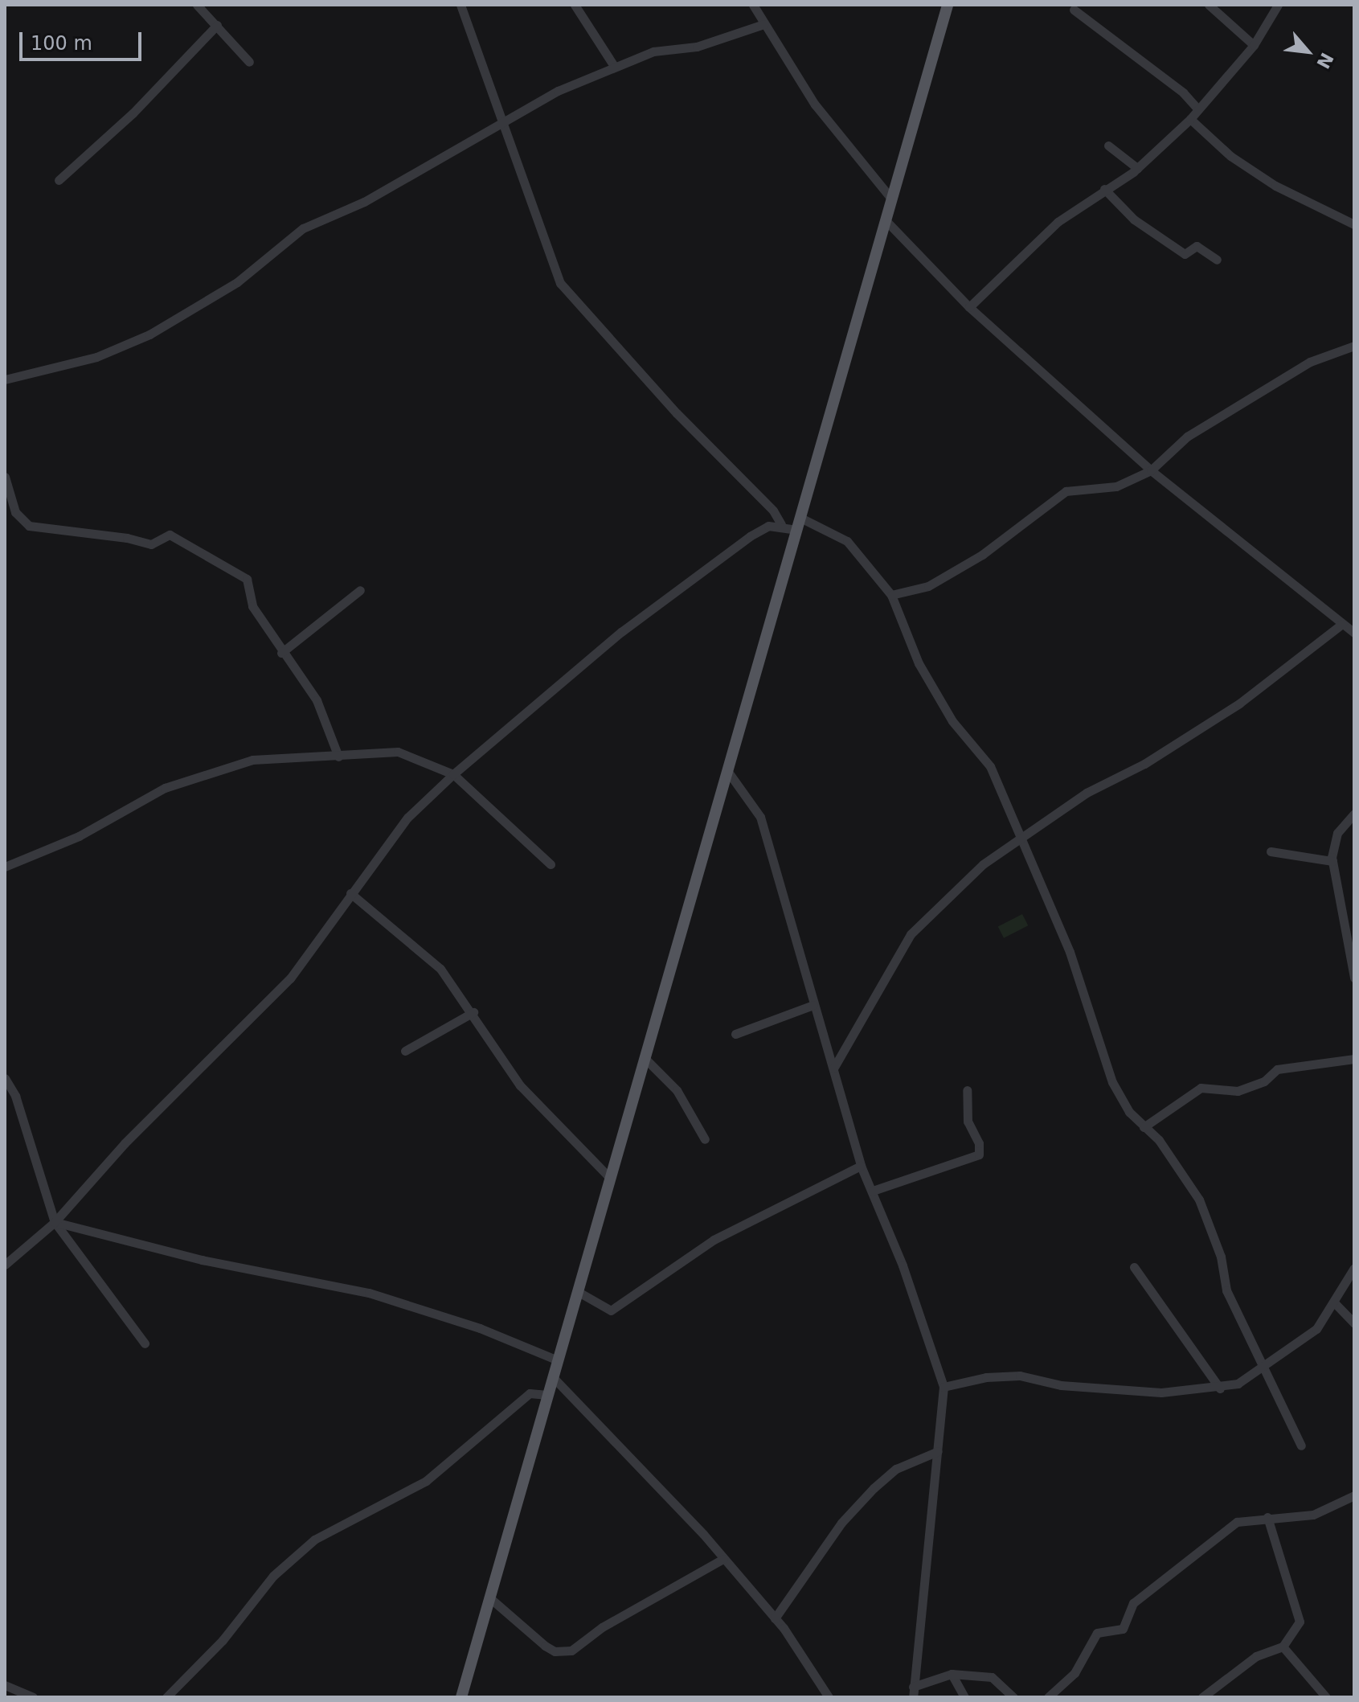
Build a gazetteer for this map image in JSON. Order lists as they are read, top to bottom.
{
  "scale_bar": "100 m",
  "north": "bottom right"
}
